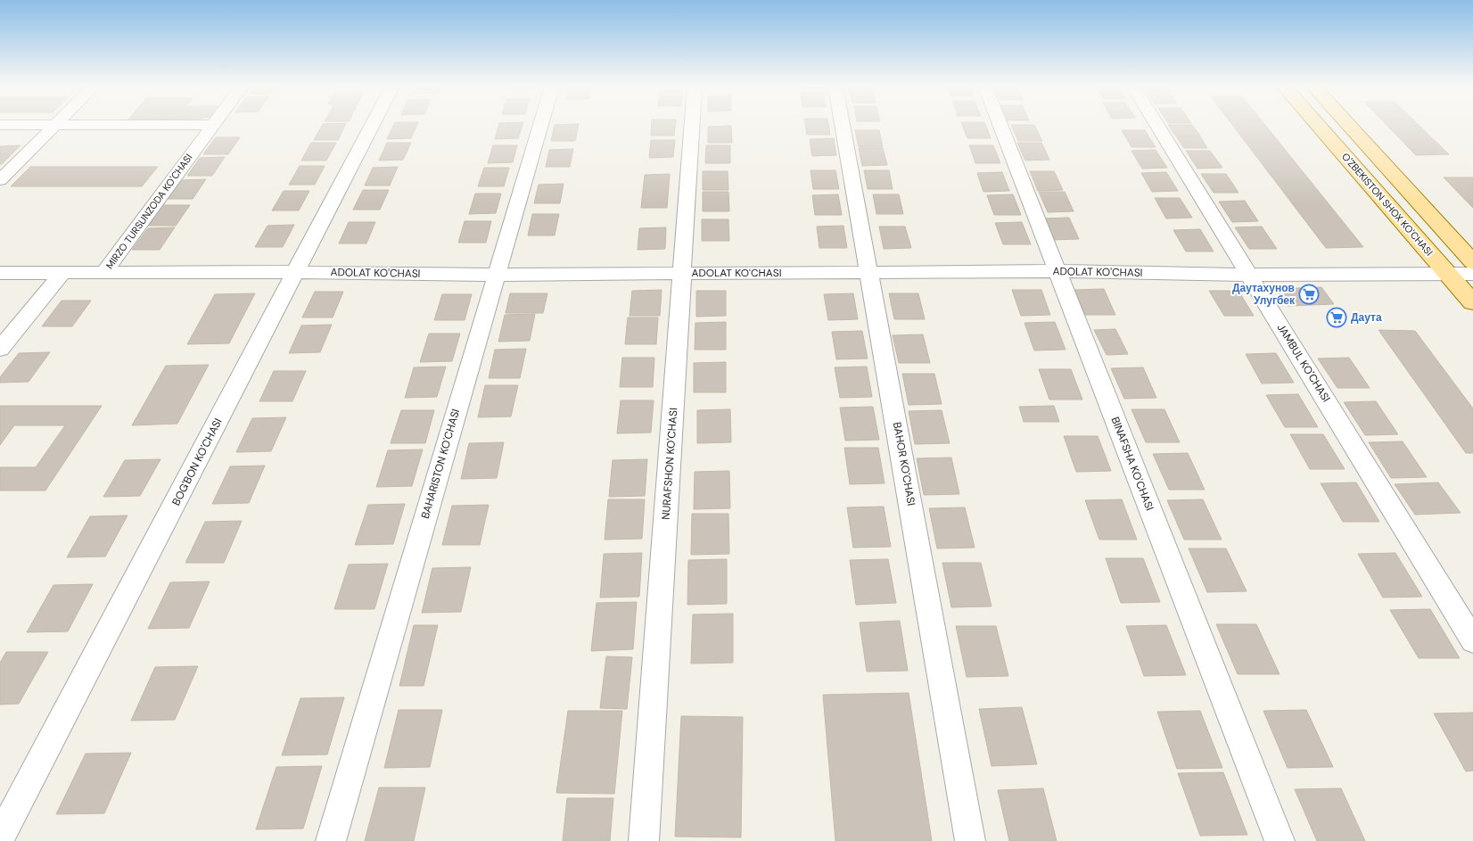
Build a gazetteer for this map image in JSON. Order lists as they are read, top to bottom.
{
  "streets": {
    "main road": ["O'ZBEKISTON SHOX KO'CHASI"],
    "street": [
      "MIRZO TURSUNZODA KO'CHASI",
      "ADOLAT KO'CHASI",
      "JAMBUL KO'CHASI",
      "BOG'BON KO'CHASI",
      "BAHARISTON KO'CHASI",
      "NURAFSHON KO'CHASI",
      "BAHOR KO'CHASI",
      "BINAFSHA KO'CHASI"
    ]
  },
  "crossings": [
    ["O'ZBEKISTON SHOX KO'CHASI", "ADOLAT KO'CHASI"],
    ["MIRZO TURSUNZODA KO'CHASI", "ADOLAT KO'CHASI"],
    ["ADOLAT KO'CHASI", "JAMBUL KO'CHASI"],
    ["ADOLAT KO'CHASI", "BOG'BON KO'CHASI"],
    ["ADOLAT KO'CHASI", "BAHARISTON KO'CHASI"],
    ["ADOLAT KO'CHASI", "NURAFSHON KO'CHASI"],
    ["ADOLAT KO'CHASI", "BAHOR KO'CHASI"],
    ["ADOLAT KO'CHASI", "BINAFSHA KO'CHASI"]
  ],
  "places": {
    "supermarket": ["Даутахунов Улугбек", "Даута"]
  }
}
